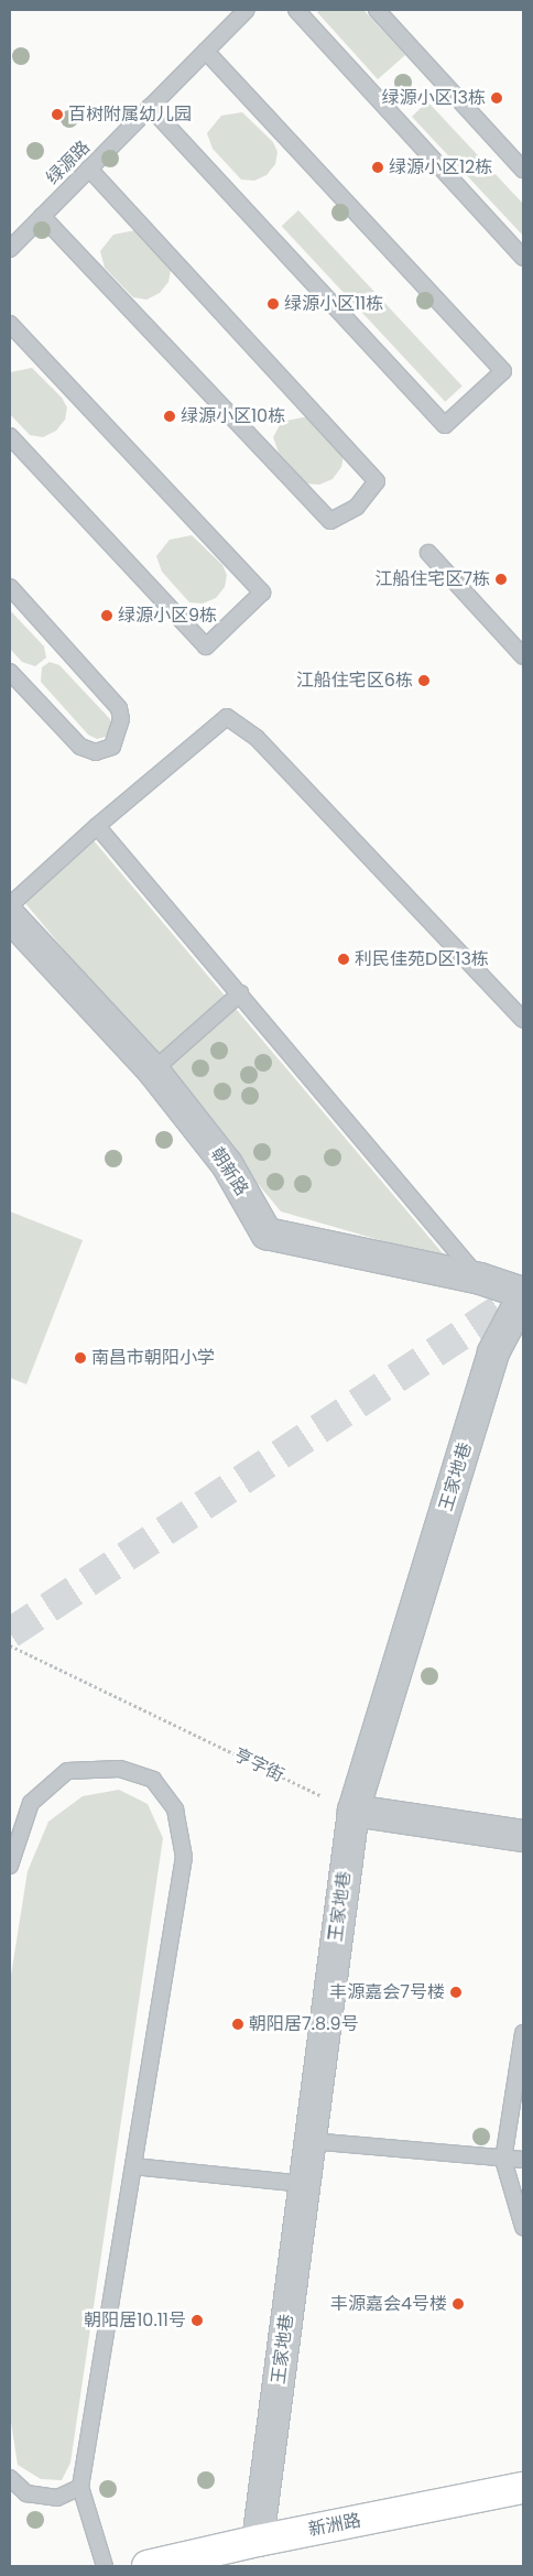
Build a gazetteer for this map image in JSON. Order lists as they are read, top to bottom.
{
  "streets": {
    "main road": ["新洲路"],
    "street": ["朝新路", "王家地巷"],
    "lane": ["绿源路"],
    "path": ["亨字街"]
  },
  "crossings": [
    ["朝新路", "王家地巷"],
    ["王家地巷", "亨字街"],
    ["王家地巷", "新洲路"]
  ],
  "places": [
    "绿源小区13栋",
    "百树附属幼儿园",
    "绿源小区12栋",
    "绿源小区11栋",
    "绿源小区10栋",
    "江船住宅区7栋",
    "绿源小区9栋",
    "江船住宅区6栋",
    "利民佳苑D区13栋",
    "南昌市朝阳小学",
    "丰源嘉会7号楼",
    "朝阳居7.8.9号",
    "丰源嘉会4号楼",
    "朝阳居10.11号"
  ]
}
